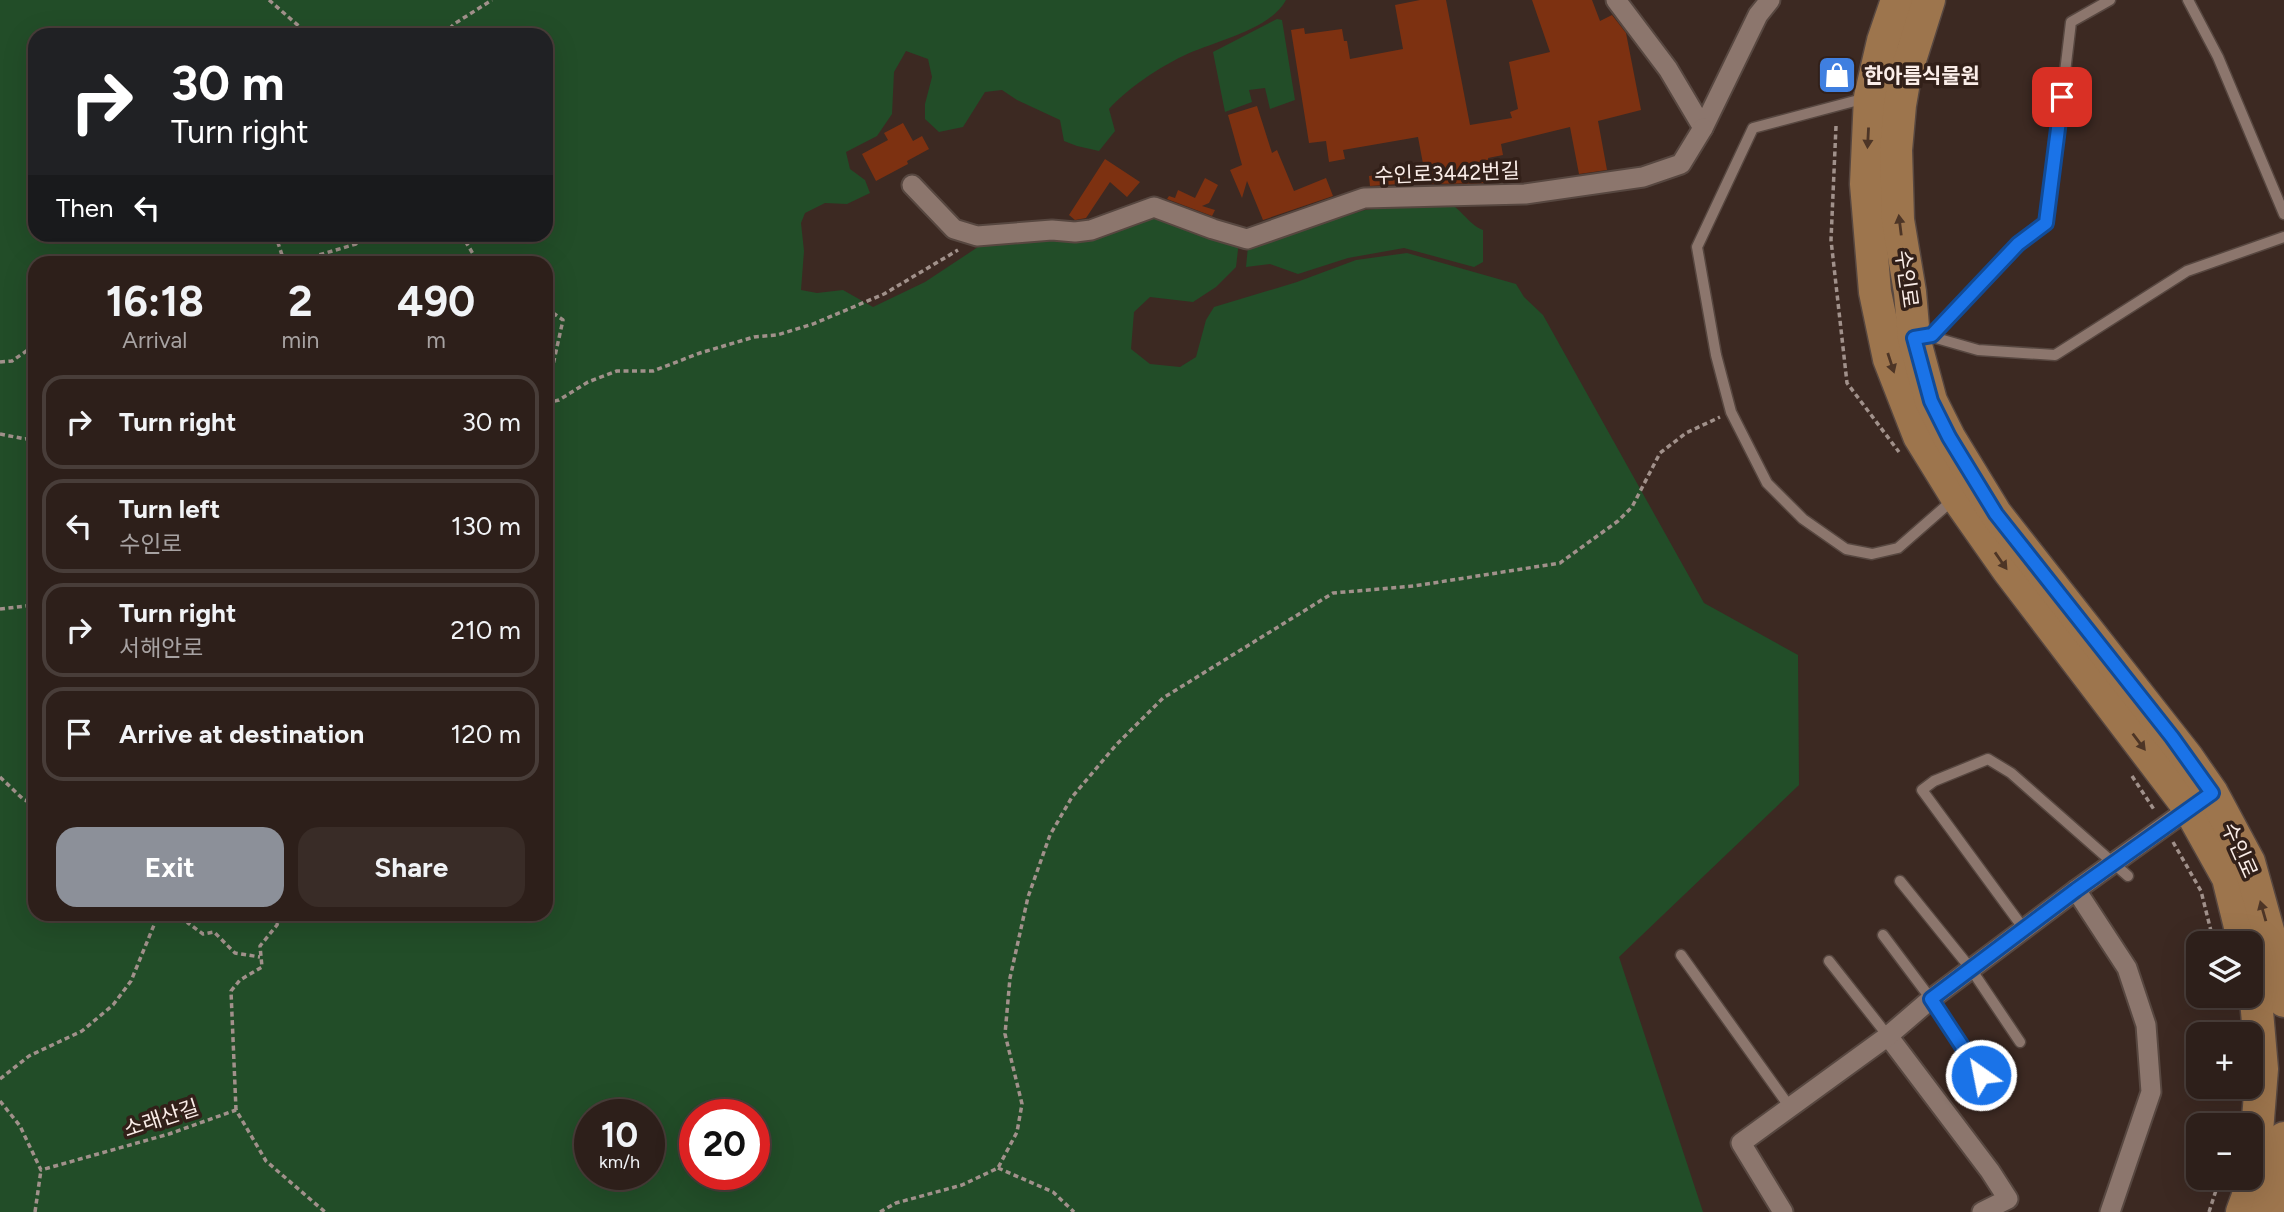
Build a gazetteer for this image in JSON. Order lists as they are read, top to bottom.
{
  "streets": {
    "main road": ["수인로"],
    "street": ["수인로3442번길"],
    "path": ["소래산길"]
  },
  "places": {
    "shop": ["한아름식물원"]
  },
  "page": {
    "turn": ["30 m", "Turn right"],
    "then": "Then",
    "eta": [
      "16:18",
      "Arrival",
      "2",
      "min",
      "490",
      "m"
    ],
    "list": [
      {
        "name": "Turn right",
        "value": "30 m"
      },
      {
        "name": "Turn left",
        "note": "수인로",
        "value": "130 m"
      },
      {
        "name": "Turn right",
        "note": "서해안로",
        "value": "210 m"
      },
      {
        "name": "Arrive at destination",
        "value": "120 m"
      }
    ],
    "buttons": ["Exit", "Share"],
    "map_buttons": ["+", "−"],
    "speed": "10 km/h",
    "limit": "20"
  }
}
